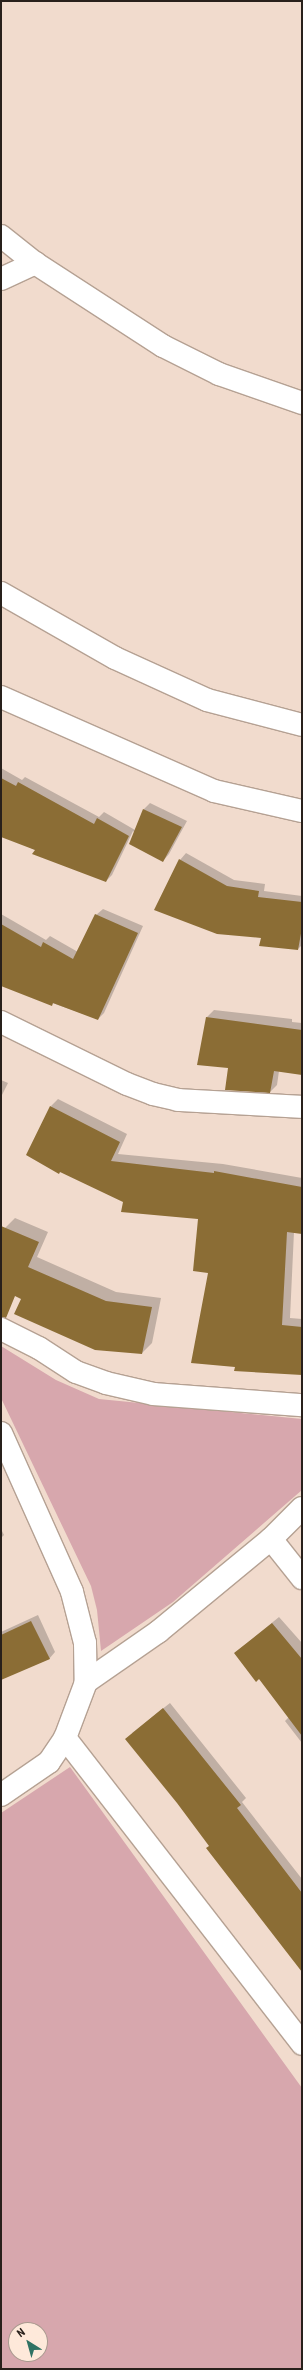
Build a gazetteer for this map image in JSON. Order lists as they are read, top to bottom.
{
  "north": "top left"
}
